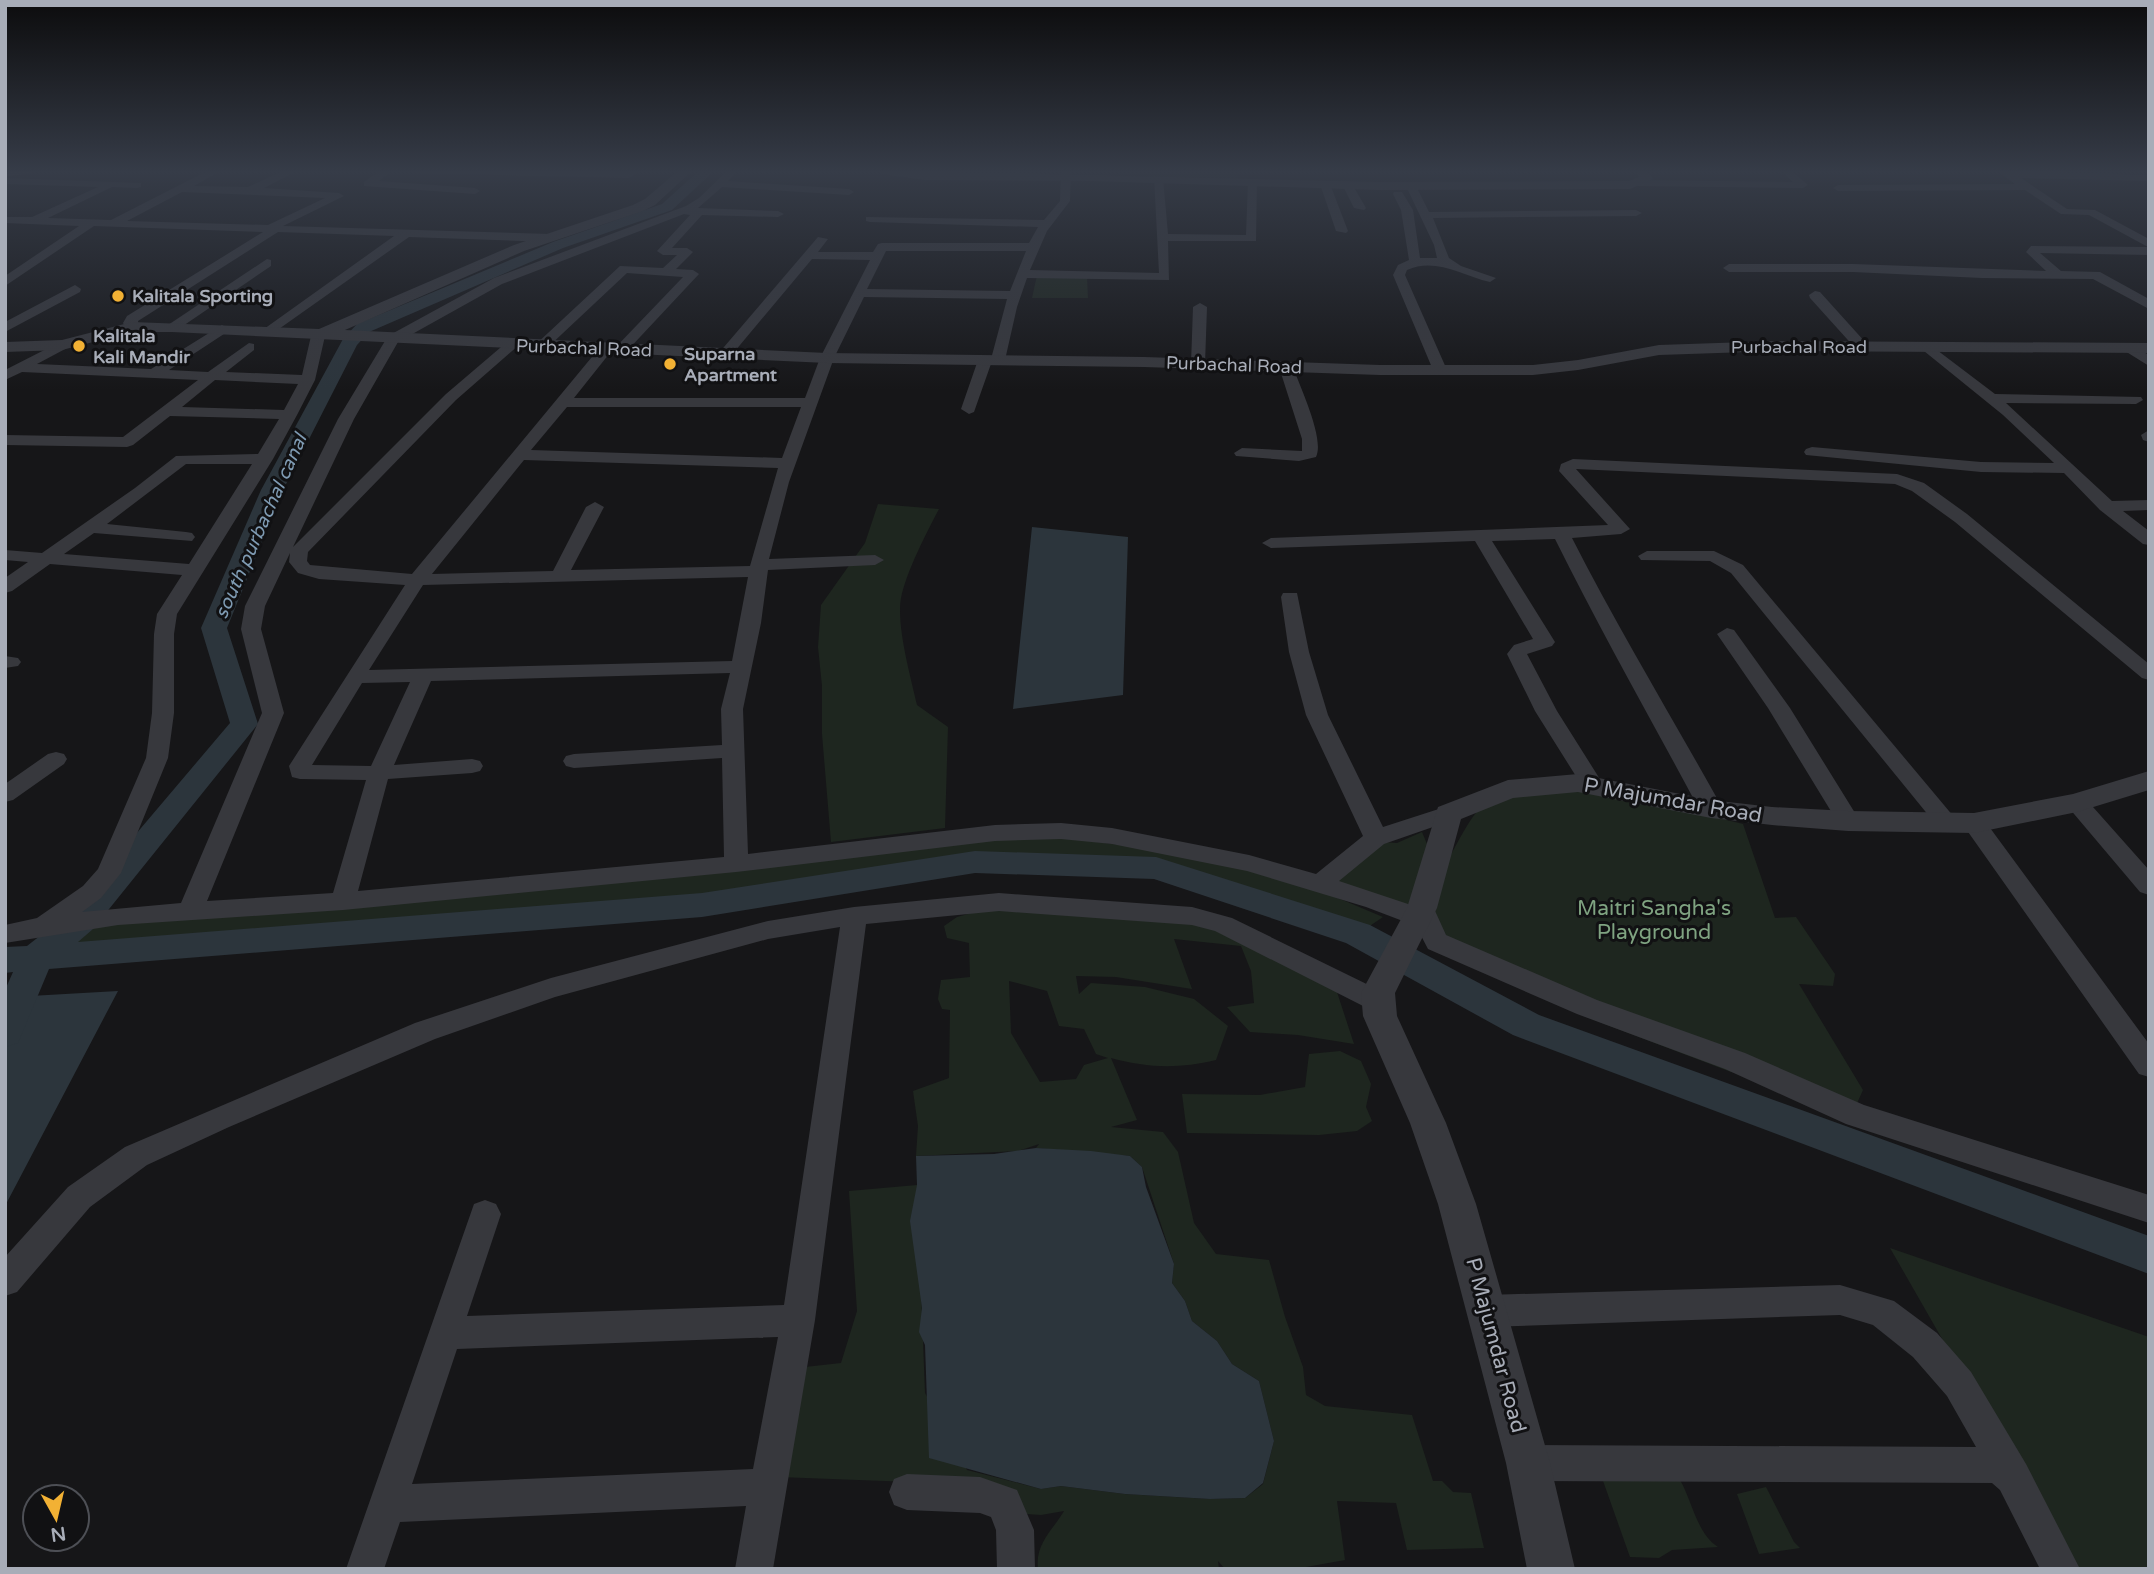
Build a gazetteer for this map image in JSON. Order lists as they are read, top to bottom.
{
  "streets": {
    "street": ["Purbachal Road", "P Majumdar Road"]
  },
  "water": ["south purbachal canal"],
  "parks": ["Maitri Sangha's Playground"],
  "places": ["Kalitala Sporting", "Kalitala Kali Mandir", "Suparna Apartment"],
  "north": "bottom"
}
